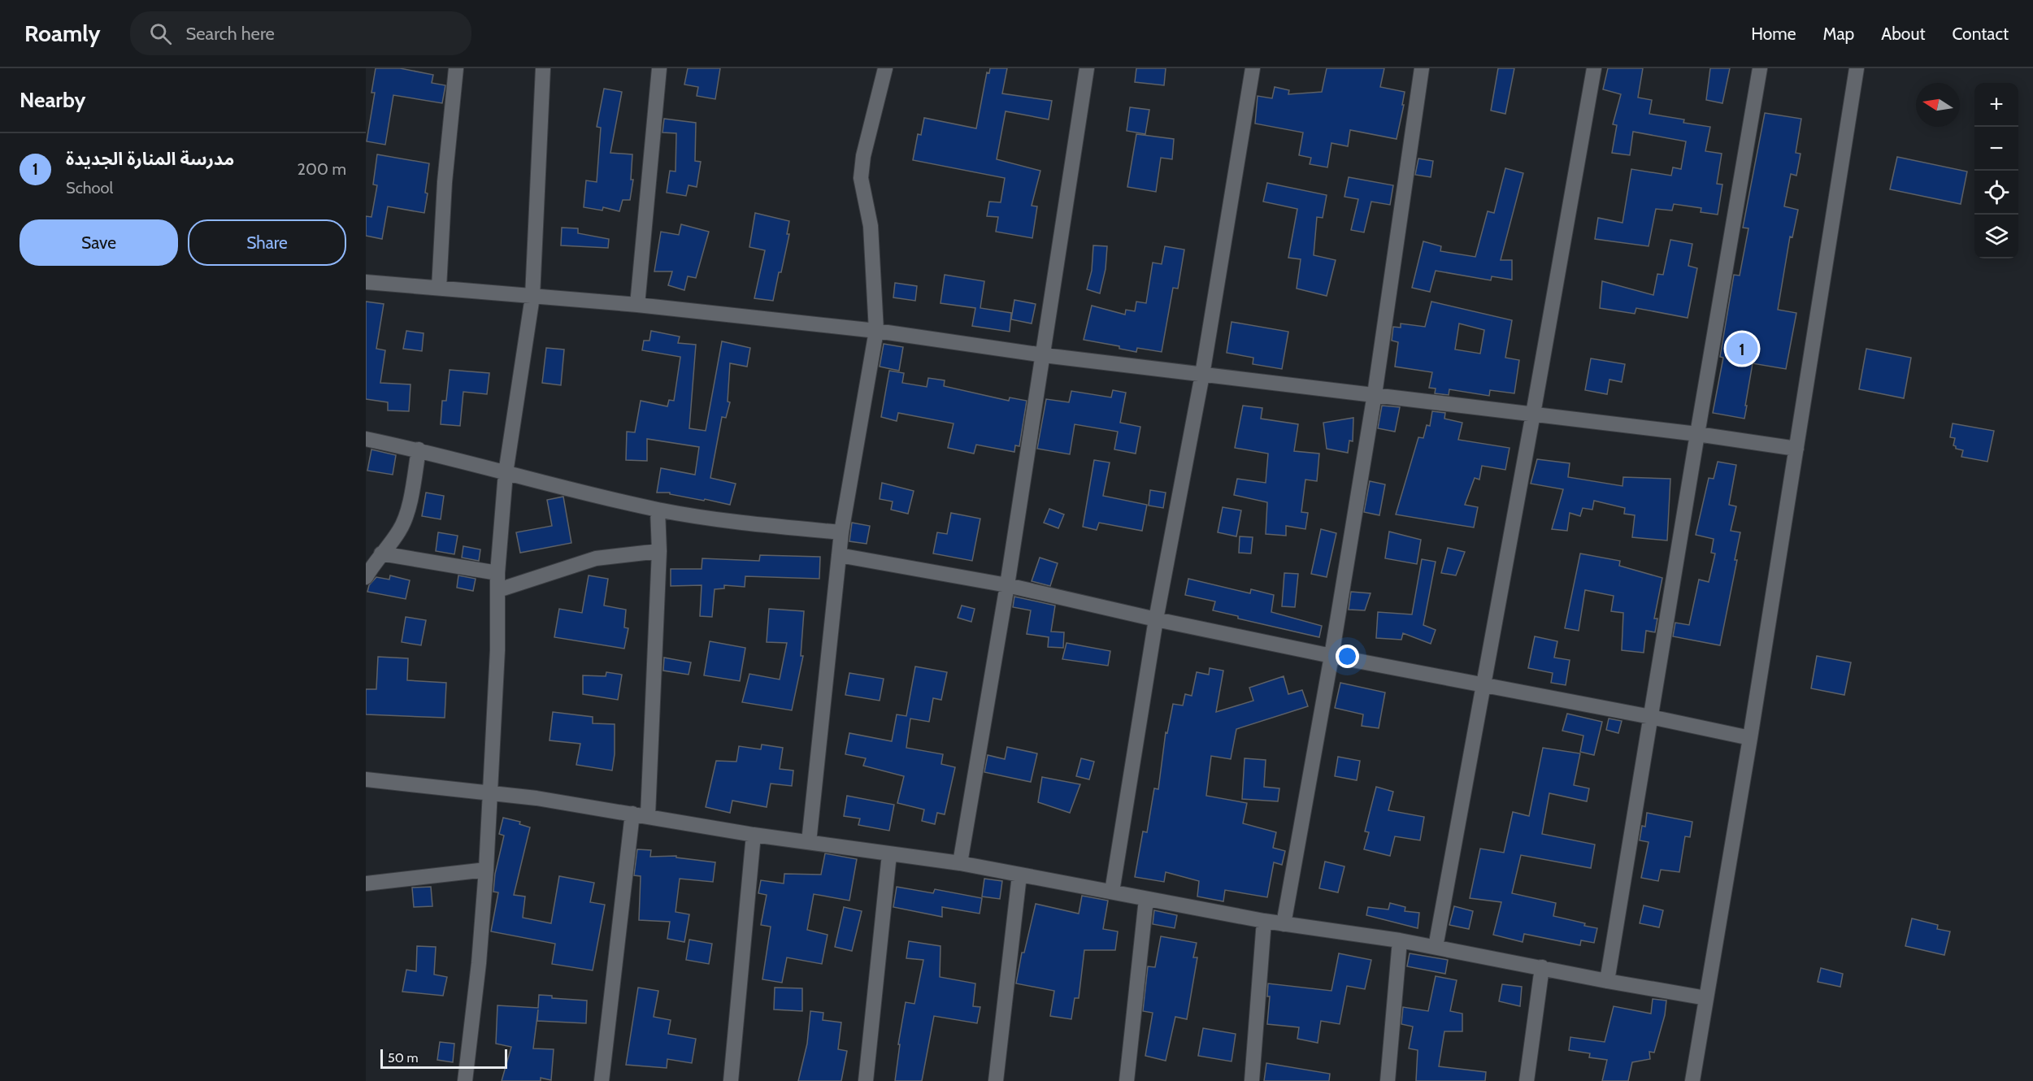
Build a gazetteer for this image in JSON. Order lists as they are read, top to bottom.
{
  "scale_bar": "50 m",
  "north": "left",
  "page": {
    "header": "Roamly",
    "search": "Search here",
    "nav": [
      "Home",
      "Map",
      "About",
      "Contact"
    ],
    "heading": "Nearby",
    "map_buttons": ["+", "−"],
    "list": [
      {
        "mark": "1",
        "name": "مدرسة المنارة الجديدة",
        "note": "School",
        "value": "200 m"
      }
    ],
    "buttons": ["Save", "Share"],
    "pins": "1",
    "scale": "50 m"
  }
}
